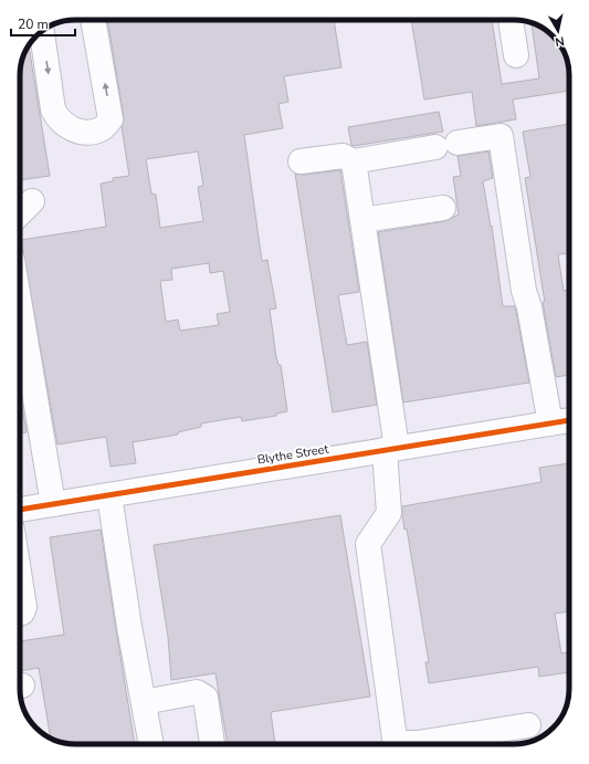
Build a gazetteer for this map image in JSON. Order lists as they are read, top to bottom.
{
  "streets": {
    "street": ["Blythe Street"]
  },
  "scale_bar": "20 m",
  "north": "bottom"
}
